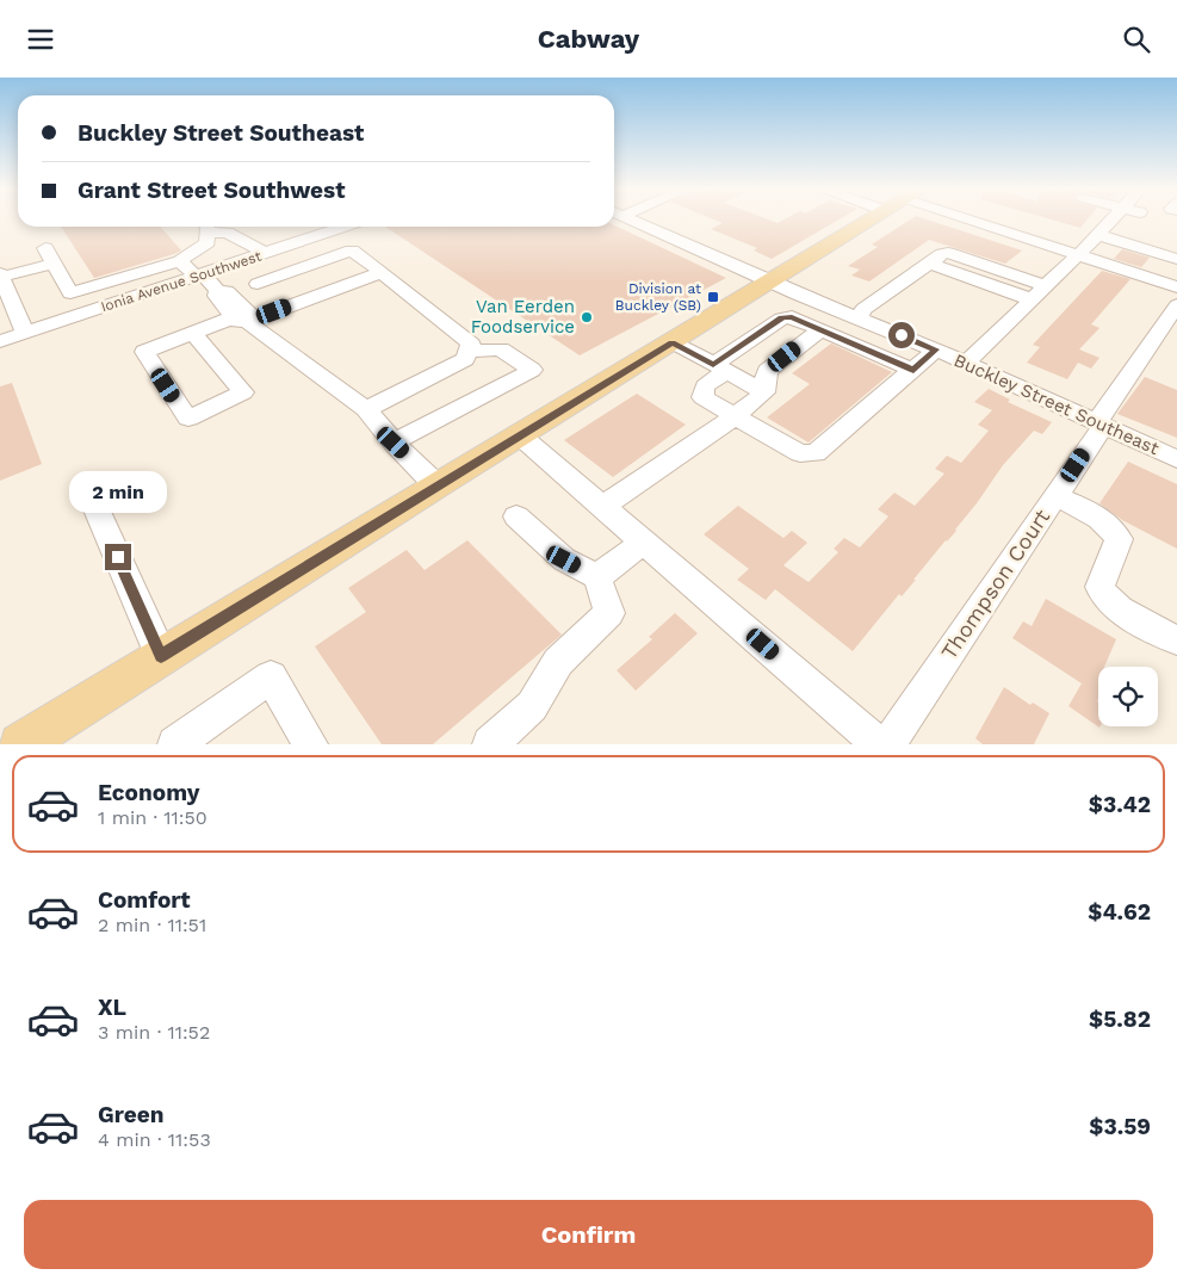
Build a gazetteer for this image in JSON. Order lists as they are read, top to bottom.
{
  "streets": {
    "street": ["Ionia Avenue Southwest", "Buckley Street Southeast", "Thompson Court"]
  },
  "crossings": [
    ["Buckley Street Southeast", "Thompson Court"]
  ],
  "places": {
    "transit": ["Division at Buckley (SB)"],
    "other": ["Van Eerden Foodservice"]
  },
  "page": {
    "header": "Cabway",
    "banner": ["Buckley Street Southeast", "Grant Street Southwest"],
    "bubble": "2 min",
    "list": [
      {
        "name": "Economy",
        "note": "1 min · 11:50",
        "value": "$3.42"
      },
      {
        "name": "Comfort",
        "note": "2 min · 11:51",
        "value": "$4.62"
      },
      {
        "name": "XL",
        "note": "3 min · 11:52",
        "value": "$5.82"
      },
      {
        "name": "Green",
        "note": "4 min · 11:53",
        "value": "$3.59"
      }
    ],
    "buttons": "Confirm"
  }
}
